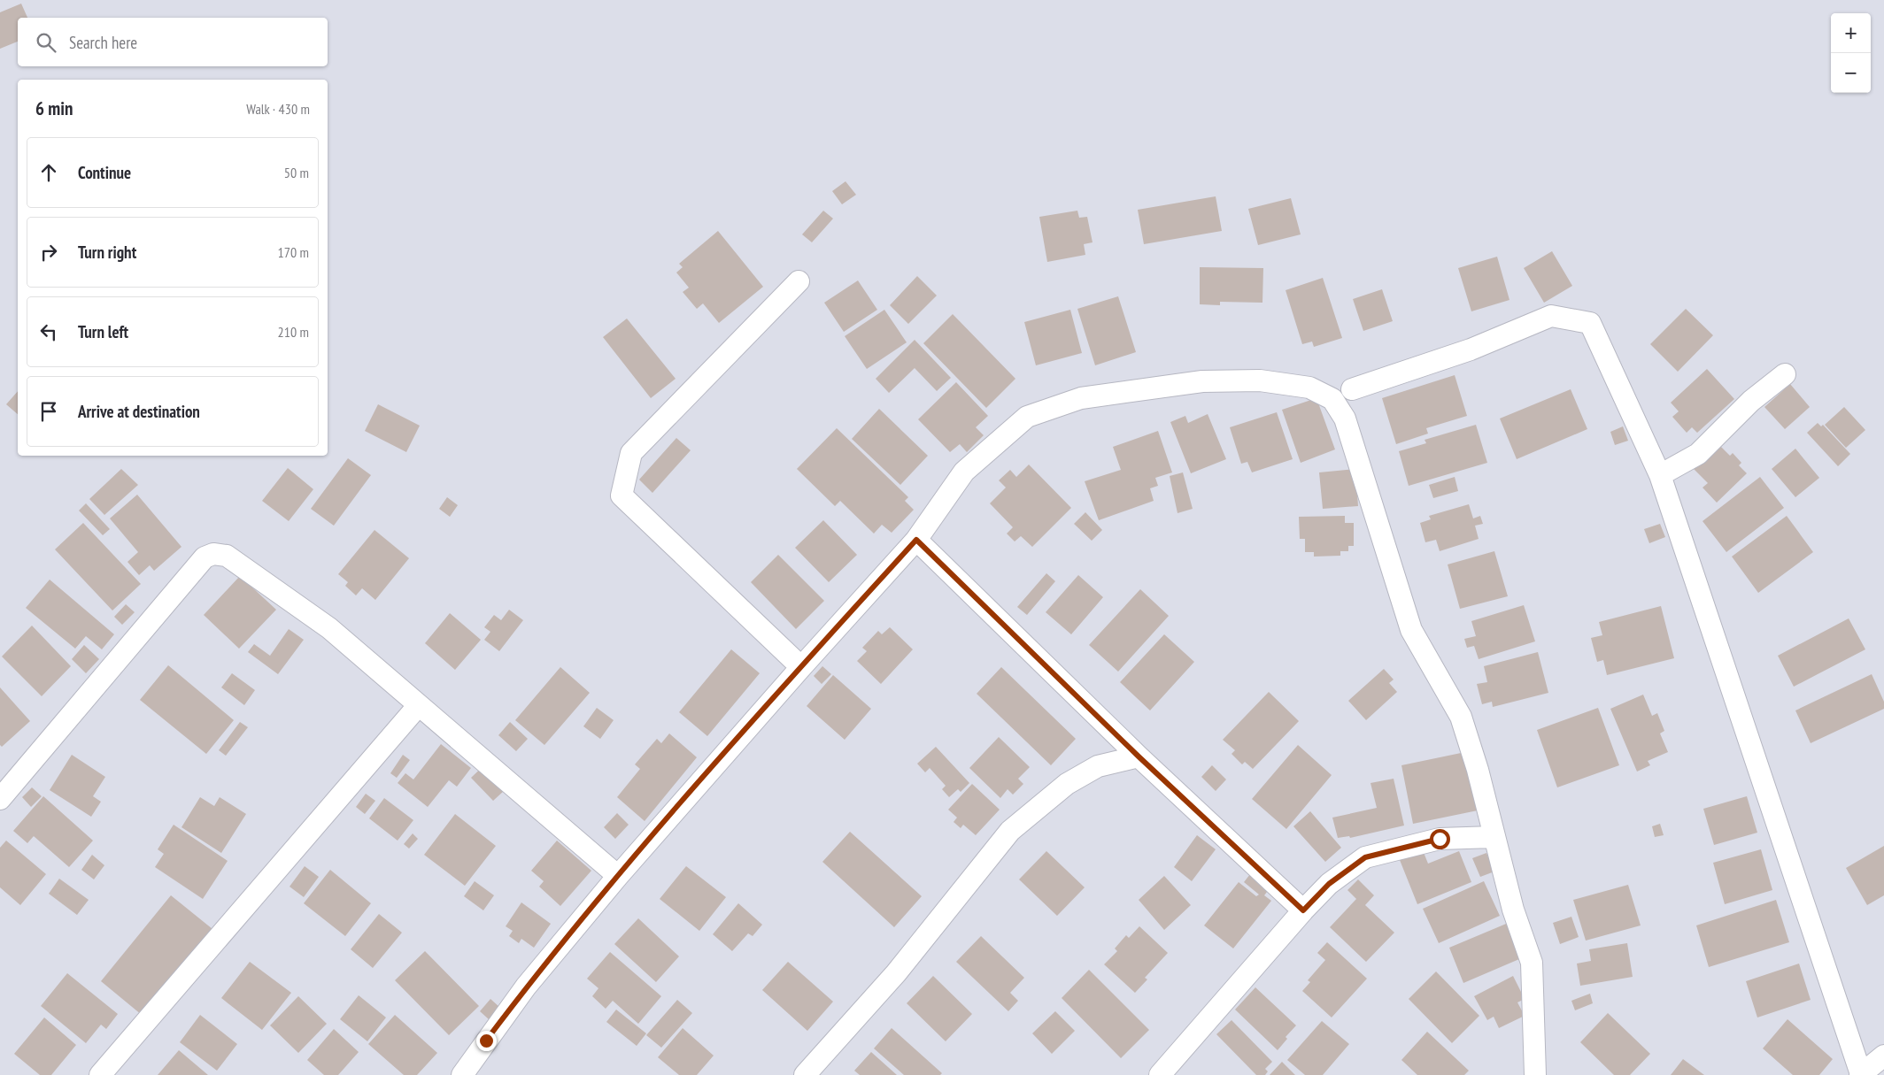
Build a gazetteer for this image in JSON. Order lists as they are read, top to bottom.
{
  "page": {
    "map_buttons": ["+", "−"],
    "search": "Search here",
    "heading": ["6 min", "Walk · 430 m"],
    "list": [
      ["Continue", "50 m"],
      ["Turn right", "170 m"],
      ["Turn left", "210 m"],
      "Arrive at destination"
    ]
  }
}
